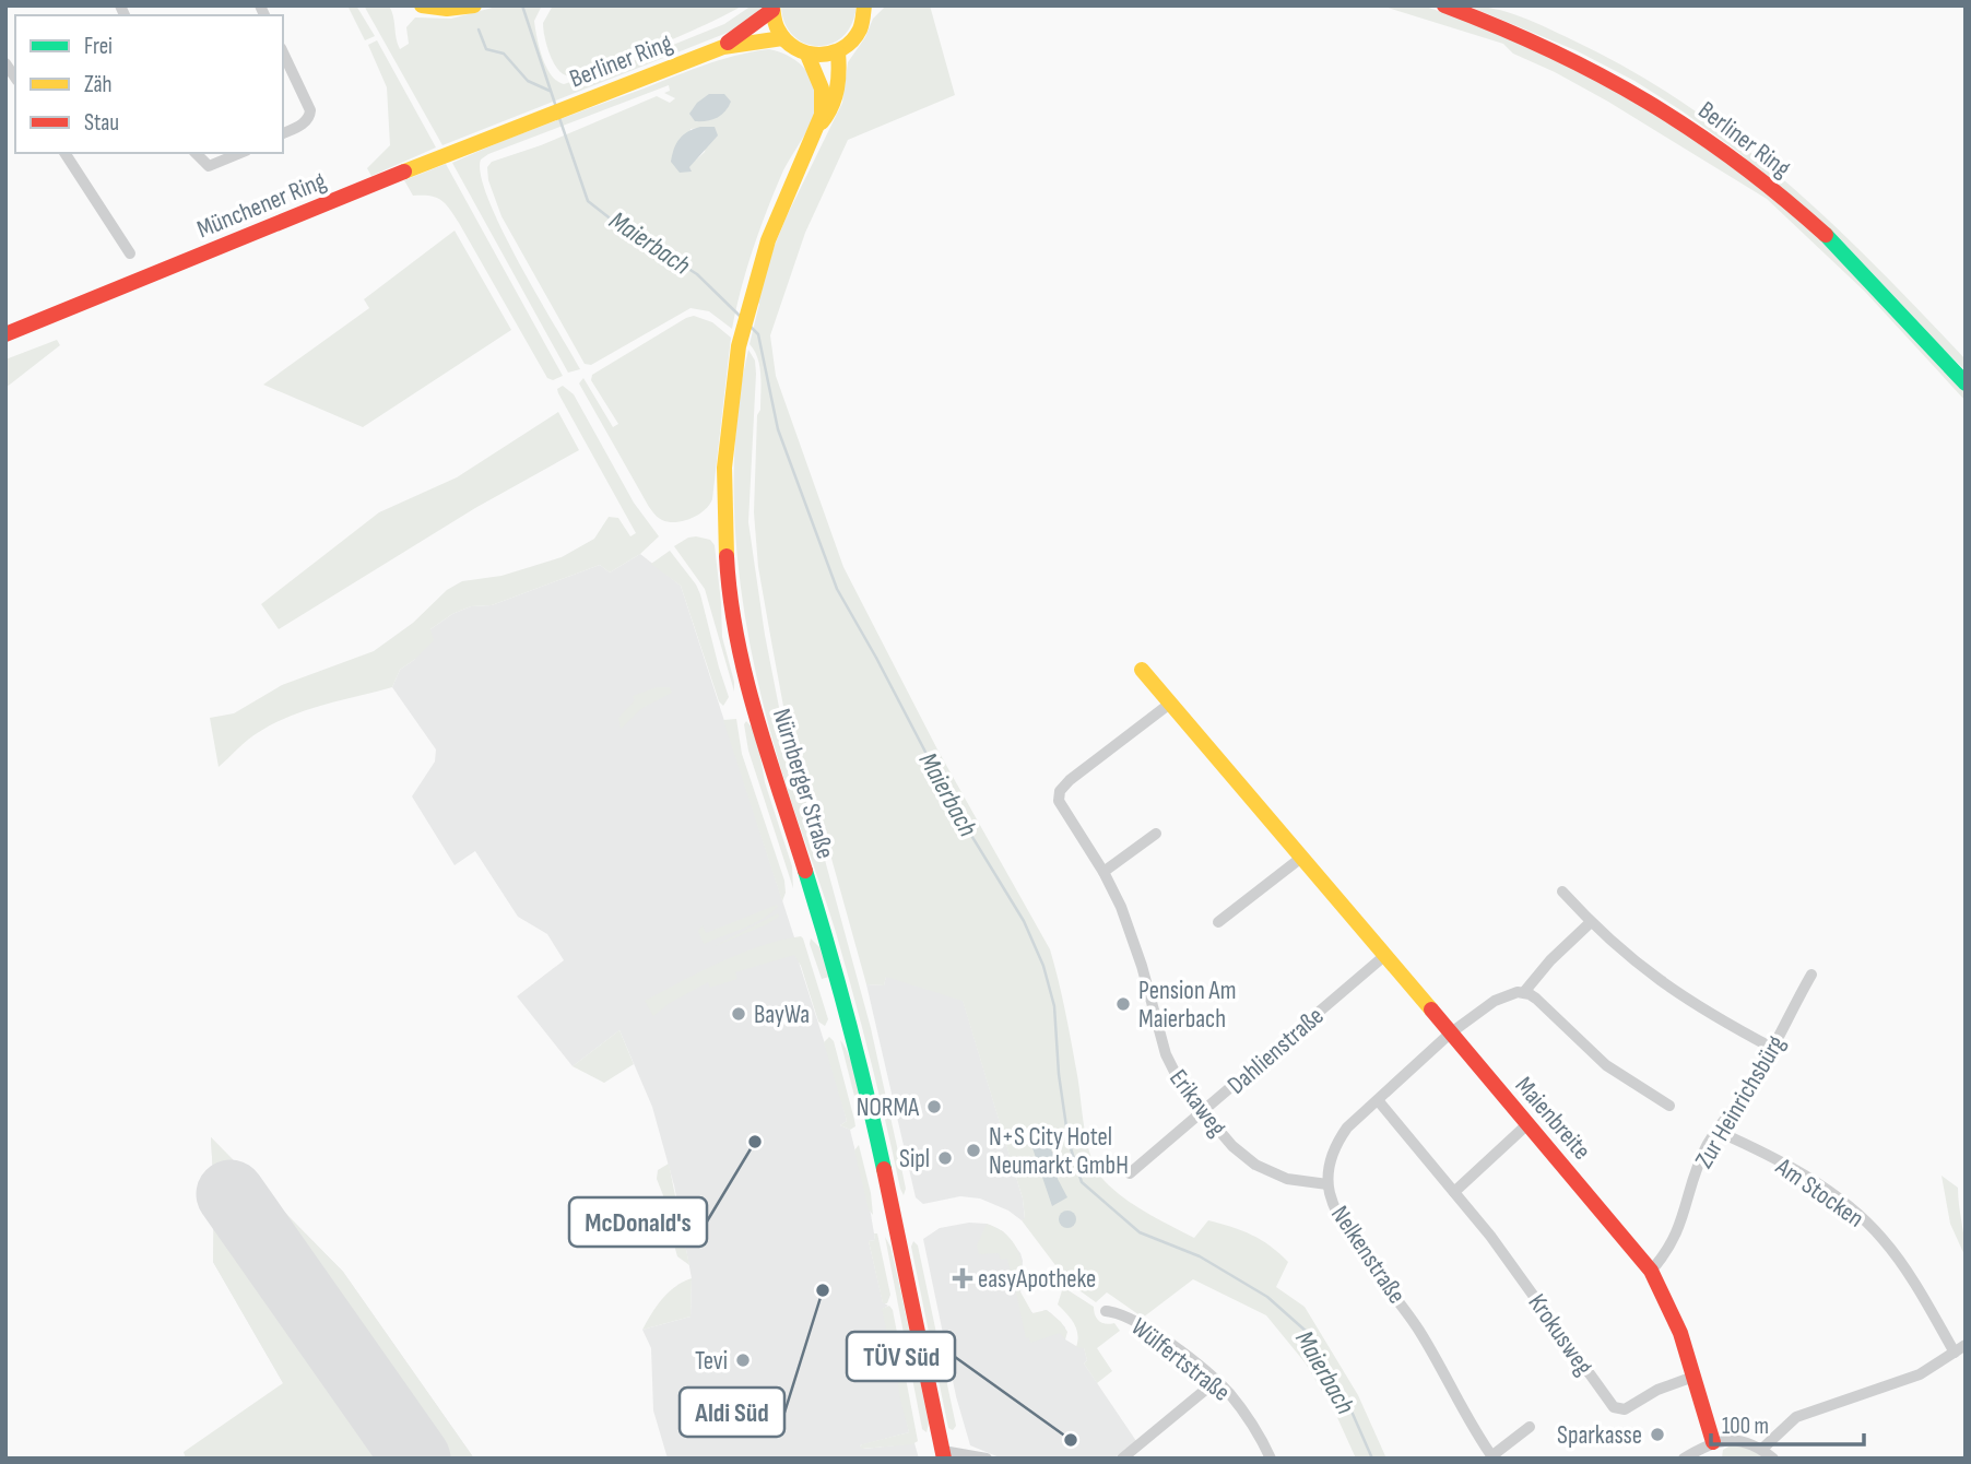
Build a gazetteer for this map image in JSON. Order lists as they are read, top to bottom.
{
  "streets": {
    "main road": [
      "Berliner Ring",
      "Münchener Ring",
      "Nürnberger Straße",
      "Maienbreite"
    ],
    "street": [
      "Dahlienstraße",
      "Zur Heinrichsbürg",
      "Erikaweg",
      "Am Stocken",
      "Nelkenstraße",
      "Krokusweg",
      "Wülfertstraße"
    ]
  },
  "crossings": [
    ["Berliner Ring", "Münchener Ring"],
    ["Dahlienstraße", "Erikaweg"],
    ["Dahlienstraße", "Maienbreite"],
    ["Zur Heinrichsbürg", "Maienbreite"],
    ["Zur Heinrichsbürg", "Am Stocken"],
    ["Erikaweg", "Maienbreite"],
    ["Erikaweg", "Nelkenstraße"],
    ["Maienbreite", "Nelkenstraße"],
    ["Maienbreite", "Krokusweg"],
    ["Nelkenstraße", "Krokusweg"]
  ],
  "water": ["Maierbach"],
  "places": {
    "other": [
      "Pension Am Maierbach",
      "BayWa",
      "NORMA",
      "McDonald's",
      "N+S City Hotel Neumarkt GmbH",
      "Sipl",
      "Aldi Süd",
      "Tevi",
      "Sparkasse",
      "TÜV Süd"
    ],
    "health": ["easyApotheke"]
  },
  "legend": ["Frei", "Zäh", "Stau"],
  "scale_bar": "100 m"
}
